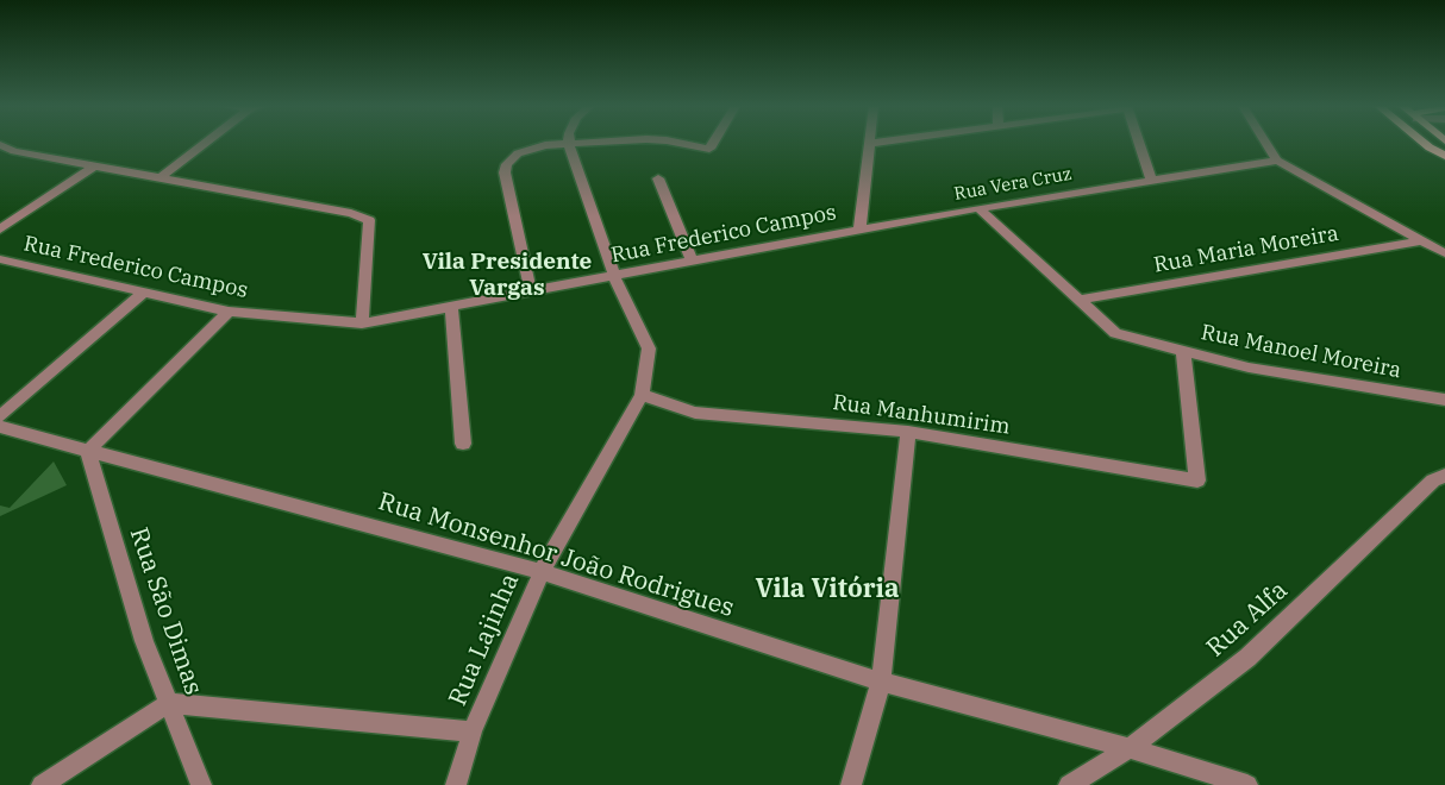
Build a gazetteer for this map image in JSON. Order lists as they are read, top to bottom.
{
  "streets": {
    "street": [
      "Rua Vera Cruz",
      "Rua Frederico Campos",
      "Rua Maria Moreira",
      "Rua Manoel Moreira",
      "Rua Manhumirim",
      "Rua Monsenhor João Rodrigues",
      "Rua São Dimas",
      "Rua Alfa",
      "Rua Lajinha"
    ]
  },
  "crossings": [
    ["Rua Vera Cruz", "Rua Frederico Campos"],
    ["Rua Maria Moreira", "Rua Manoel Moreira"],
    ["Rua Manoel Moreira", "Rua Manhumirim"],
    ["Rua Manhumirim", "Rua Lajinha"],
    ["Rua Monsenhor João Rodrigues", "Rua São Dimas"],
    ["Rua Monsenhor João Rodrigues", "Rua Alfa"],
    ["Rua Monsenhor João Rodrigues", "Rua Lajinha"]
  ],
  "districts": ["Vila Presidente Vargas", "Vila Vitória"]
}
